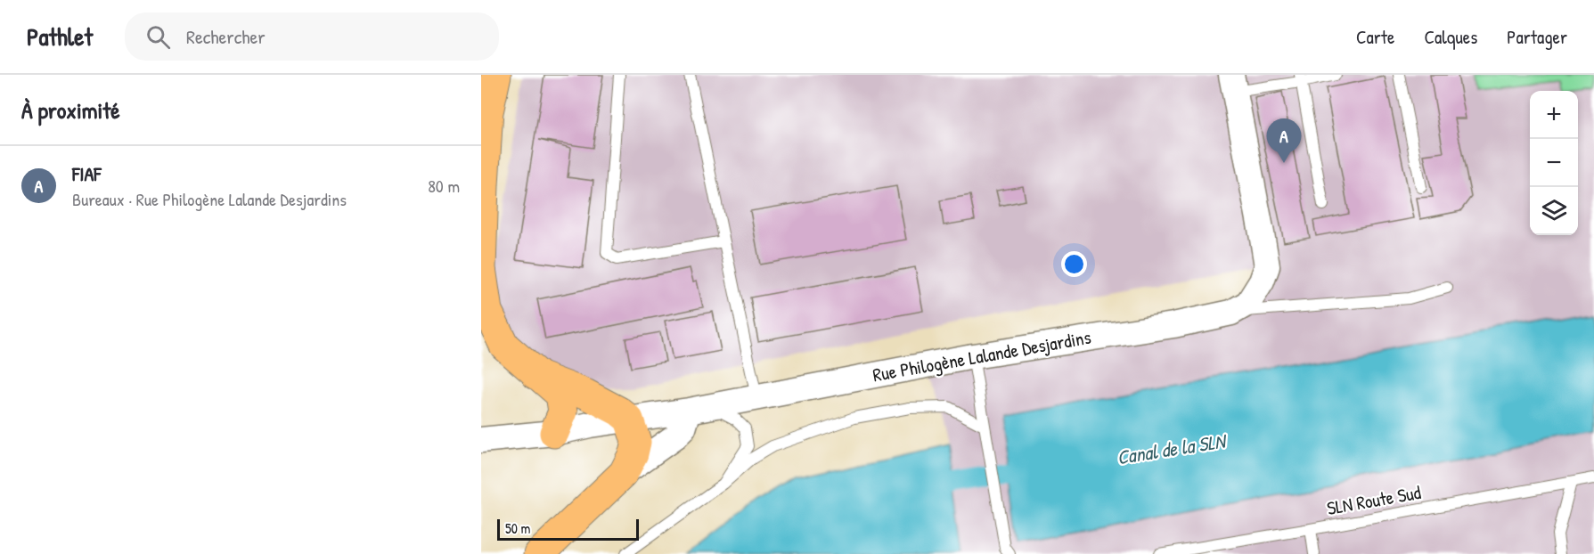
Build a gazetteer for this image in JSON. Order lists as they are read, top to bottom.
{
  "streets": {
    "street": ["Rue Philogène Lalande Desjardins"],
    "lane": ["SLN Route Sud"]
  },
  "water": ["Canal de la SLN"],
  "scale_bar": "50 m",
  "page": {
    "header": "Pathlet",
    "search": "Rechercher",
    "nav": ["Carte", "Calques", "Partager"],
    "heading": "À proximité",
    "map_buttons": ["+", "−"],
    "pins": "A",
    "list": [
      {
        "mark": "A",
        "name": "FIAF",
        "note": "Bureaux · Rue Philogène Lalande Desjardins",
        "value": "80 m"
      }
    ],
    "scale": "50 m"
  }
}
